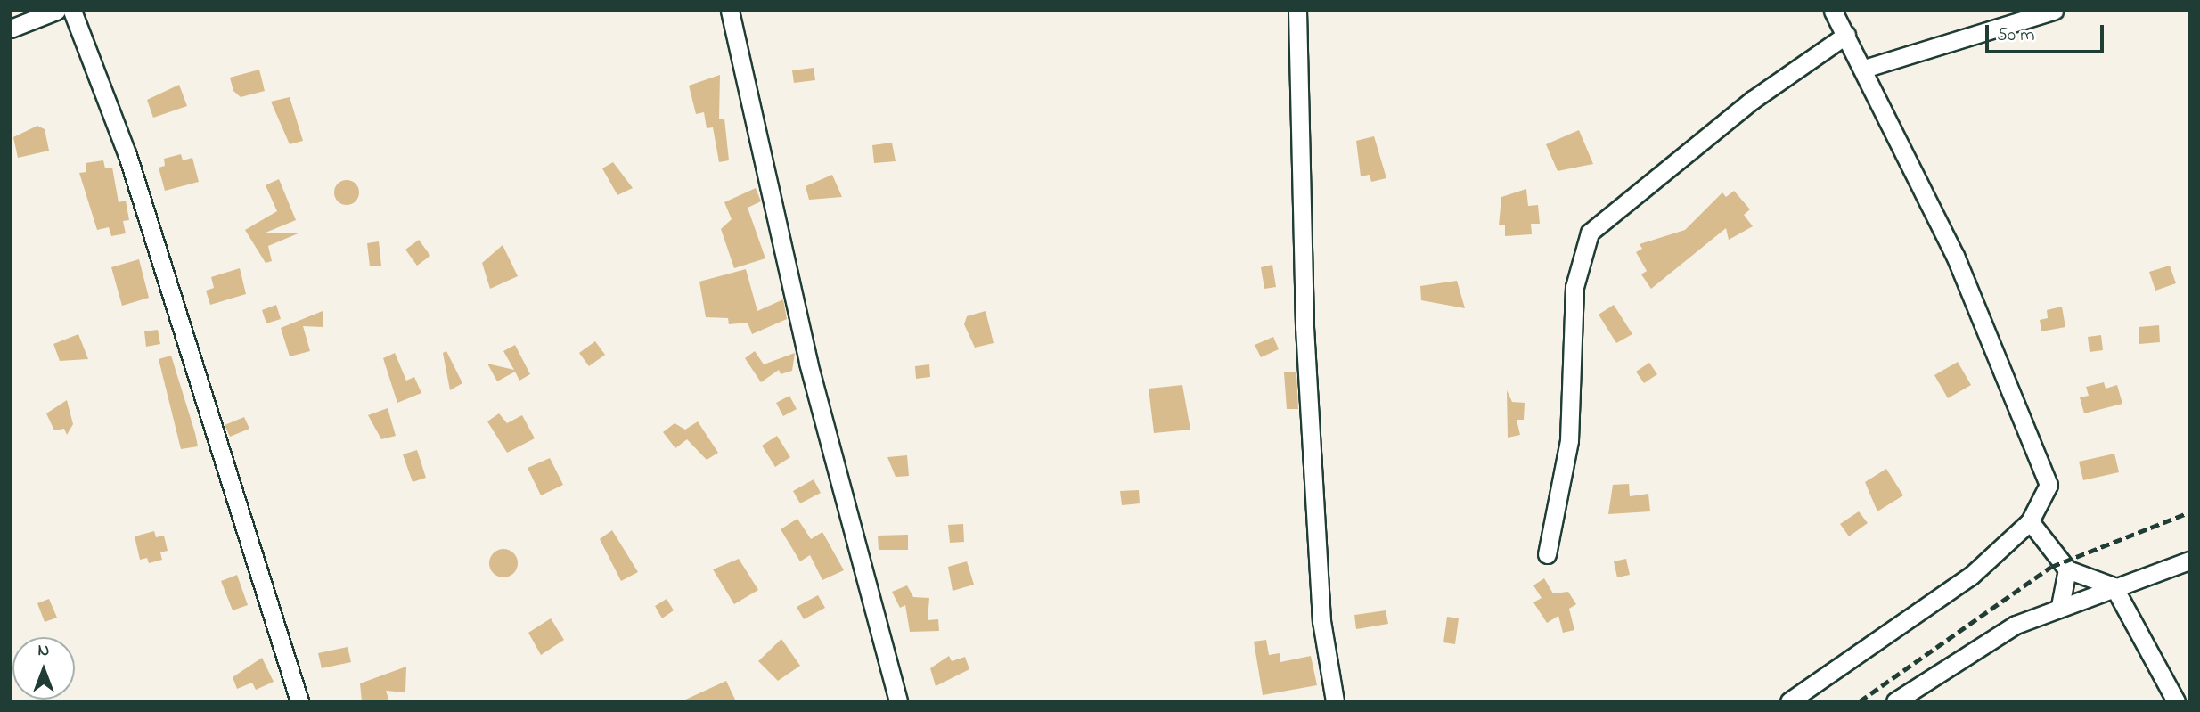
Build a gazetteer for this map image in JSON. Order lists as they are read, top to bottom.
{
  "scale_bar": "50 m",
  "north": "top"
}
